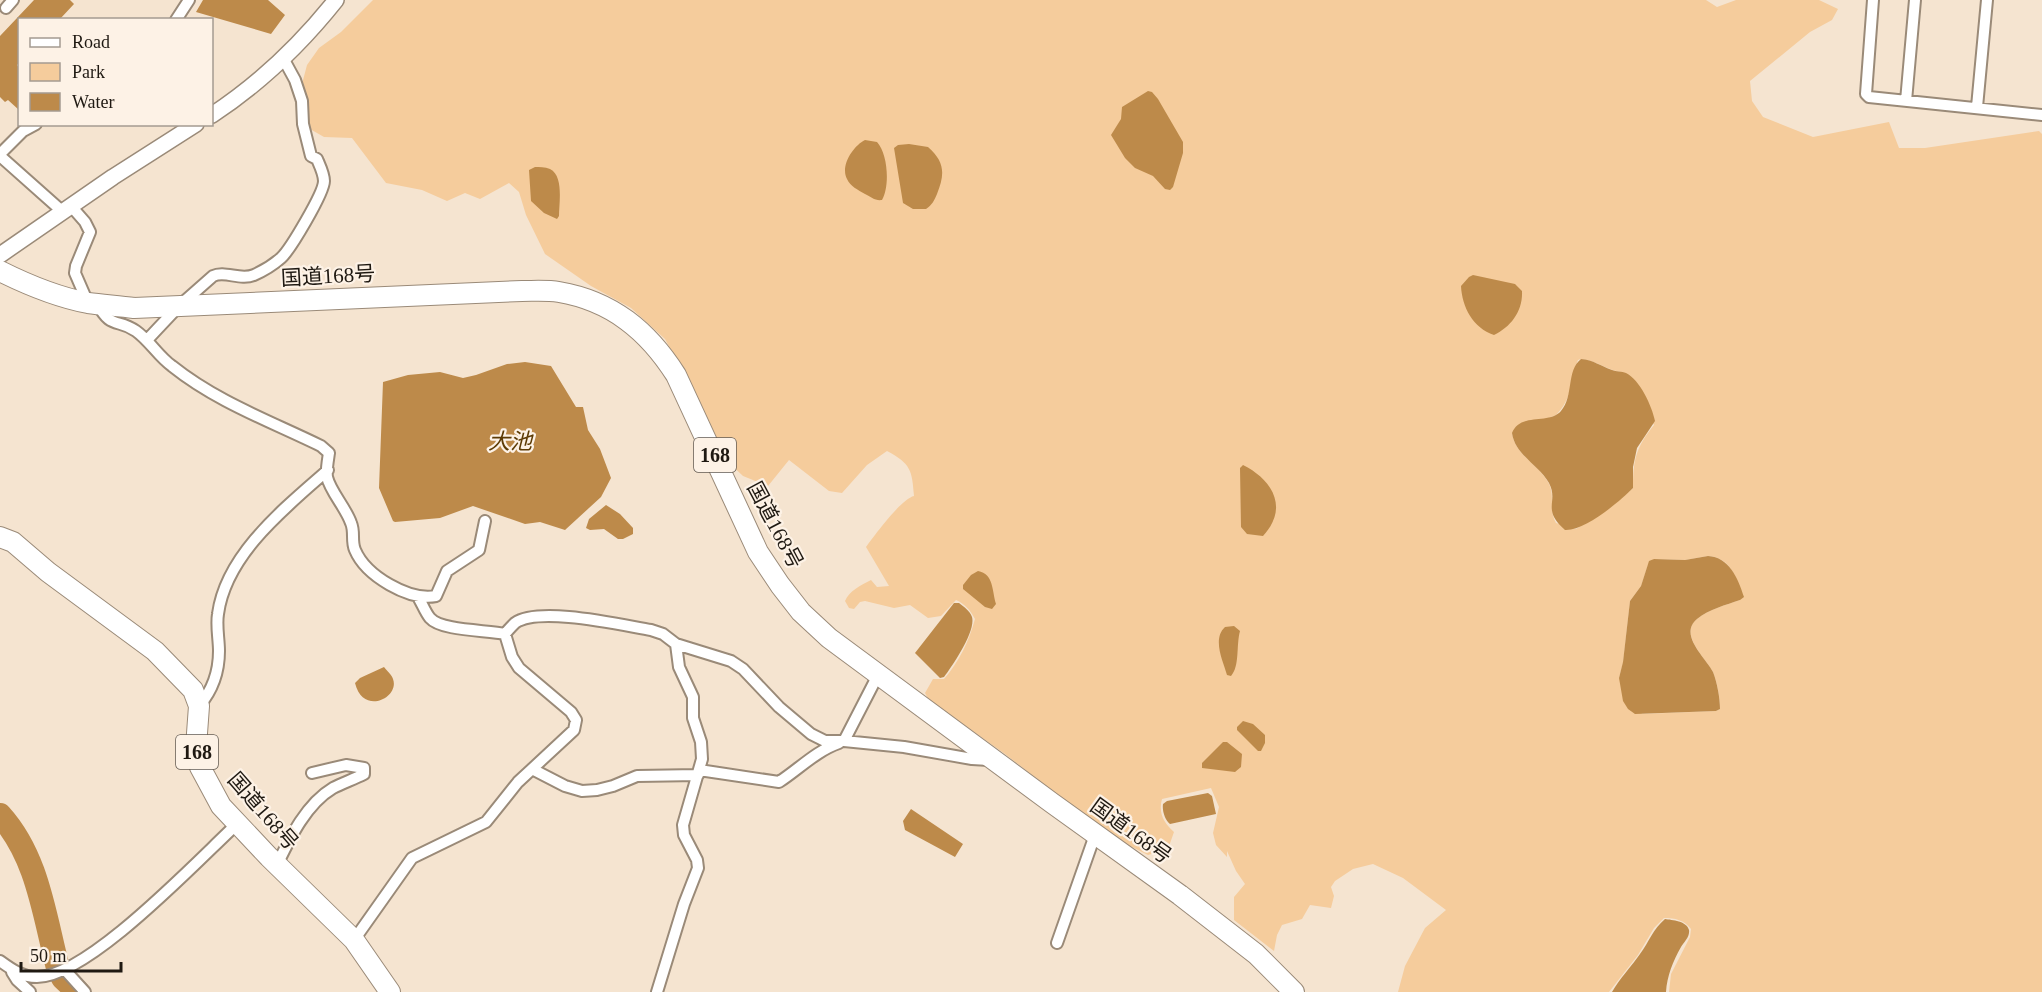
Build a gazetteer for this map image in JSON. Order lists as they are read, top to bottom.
{
  "streets": {
    "highway": ["国道168号", "168"]
  },
  "crossings": [
    ["国道168号", "168"]
  ],
  "water": ["大池"],
  "legend": ["Road", "Park", "Water"],
  "scale_bar": "50 m"
}
